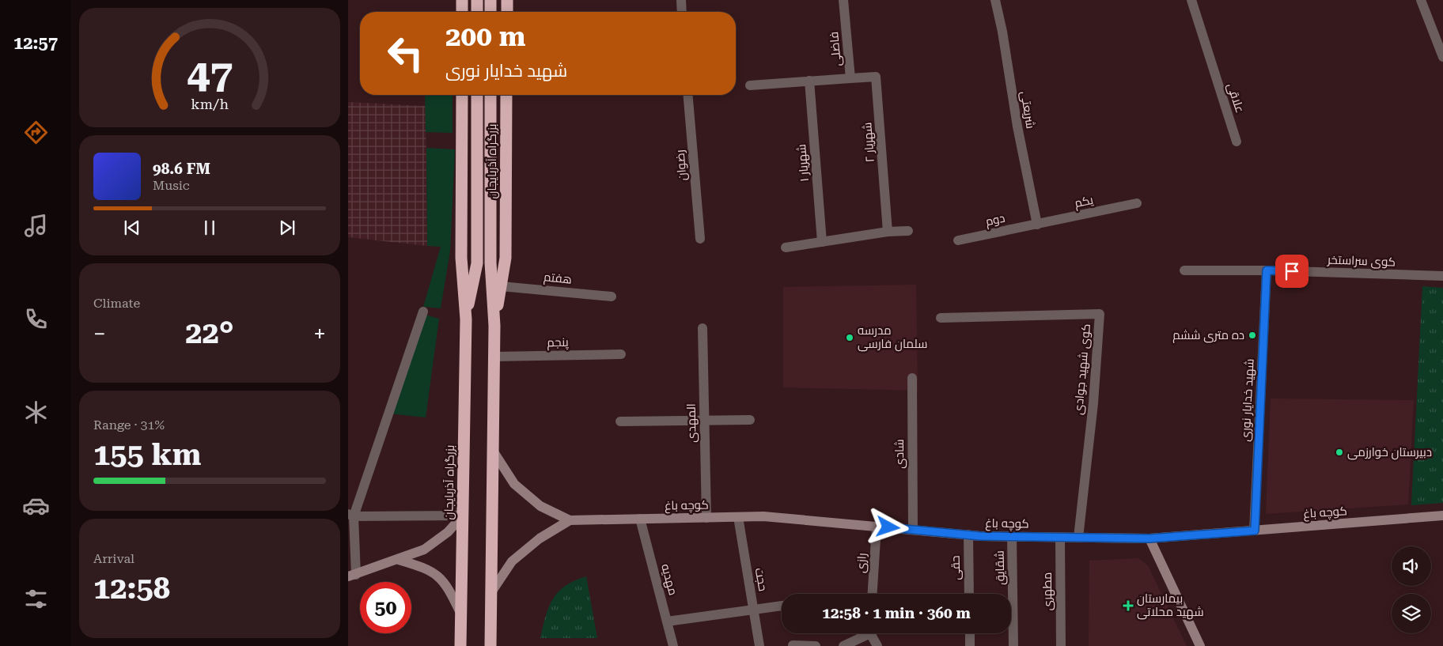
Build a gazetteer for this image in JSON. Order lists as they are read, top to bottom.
{
  "streets": {
    "highway": ["بزرگراه آذربایجان"],
    "main road": ["کوچه باغ"],
    "street": [
      "فاضلی",
      "علاقی",
      "شریعتی",
      "شهریار ۲",
      "شهریار ۱",
      "رضوان",
      "یکم",
      "دوم",
      "کوی سراستخر",
      "هفتم",
      "پنجم",
      "کوی شهید جوادی",
      "شهید خدایار نوری",
      "المهدی",
      "شادی",
      "رازی",
      "حقی",
      "شقایق",
      "مهدیه",
      "حجت",
      "مطهری"
    ]
  },
  "crossings": [
    ["فاضلی", "شهریار ۲"],
    ["فاضلی", "شهریار ۱"],
    ["شریعتی", "یکم"],
    ["شریعتی", "دوم"],
    ["بزرگراه آذربایجان", "هفتم"],
    ["بزرگراه آذربایجان", "پنجم"],
    ["یکم", "دوم"],
    ["کوی سراستخر", "شهید خدایار نوری"],
    ["کوی شهید جوادی", "کوچه باغ"],
    ["شهید خدایار نوری", "کوچه باغ"],
    ["المهدی", "کوچه باغ"],
    ["شادی", "کوچه باغ"],
    ["کوچه باغ", "رازی"],
    ["کوچه باغ", "حقی"],
    ["کوچه باغ", "شقایق"],
    ["کوچه باغ", "مهدیه"],
    ["کوچه باغ", "حجت"],
    ["کوچه باغ", "مطهری"]
  ],
  "places": {
    "other": ["ده متری ششم", "مدرسه سلمان فارسی", "دبیرستان خوارزمی"],
    "health": ["بیمارستان شهید محلاتی"]
  },
  "page": {
    "tabs": "12:57",
    "turn": ["200 m", "شهید خدایار نوری"],
    "song": ["98.6 FM", "Music"],
    "tile": [
      "Climate",
      ["Range · 31%", "155 km"],
      ["Arrival", "12:58"]
    ],
    "heat": ["−", "22°", "+"],
    "limit": "50",
    "trip": "12:58 · 1 min · 360 m",
    "gauge": ["47", "km/h"]
  }
}
